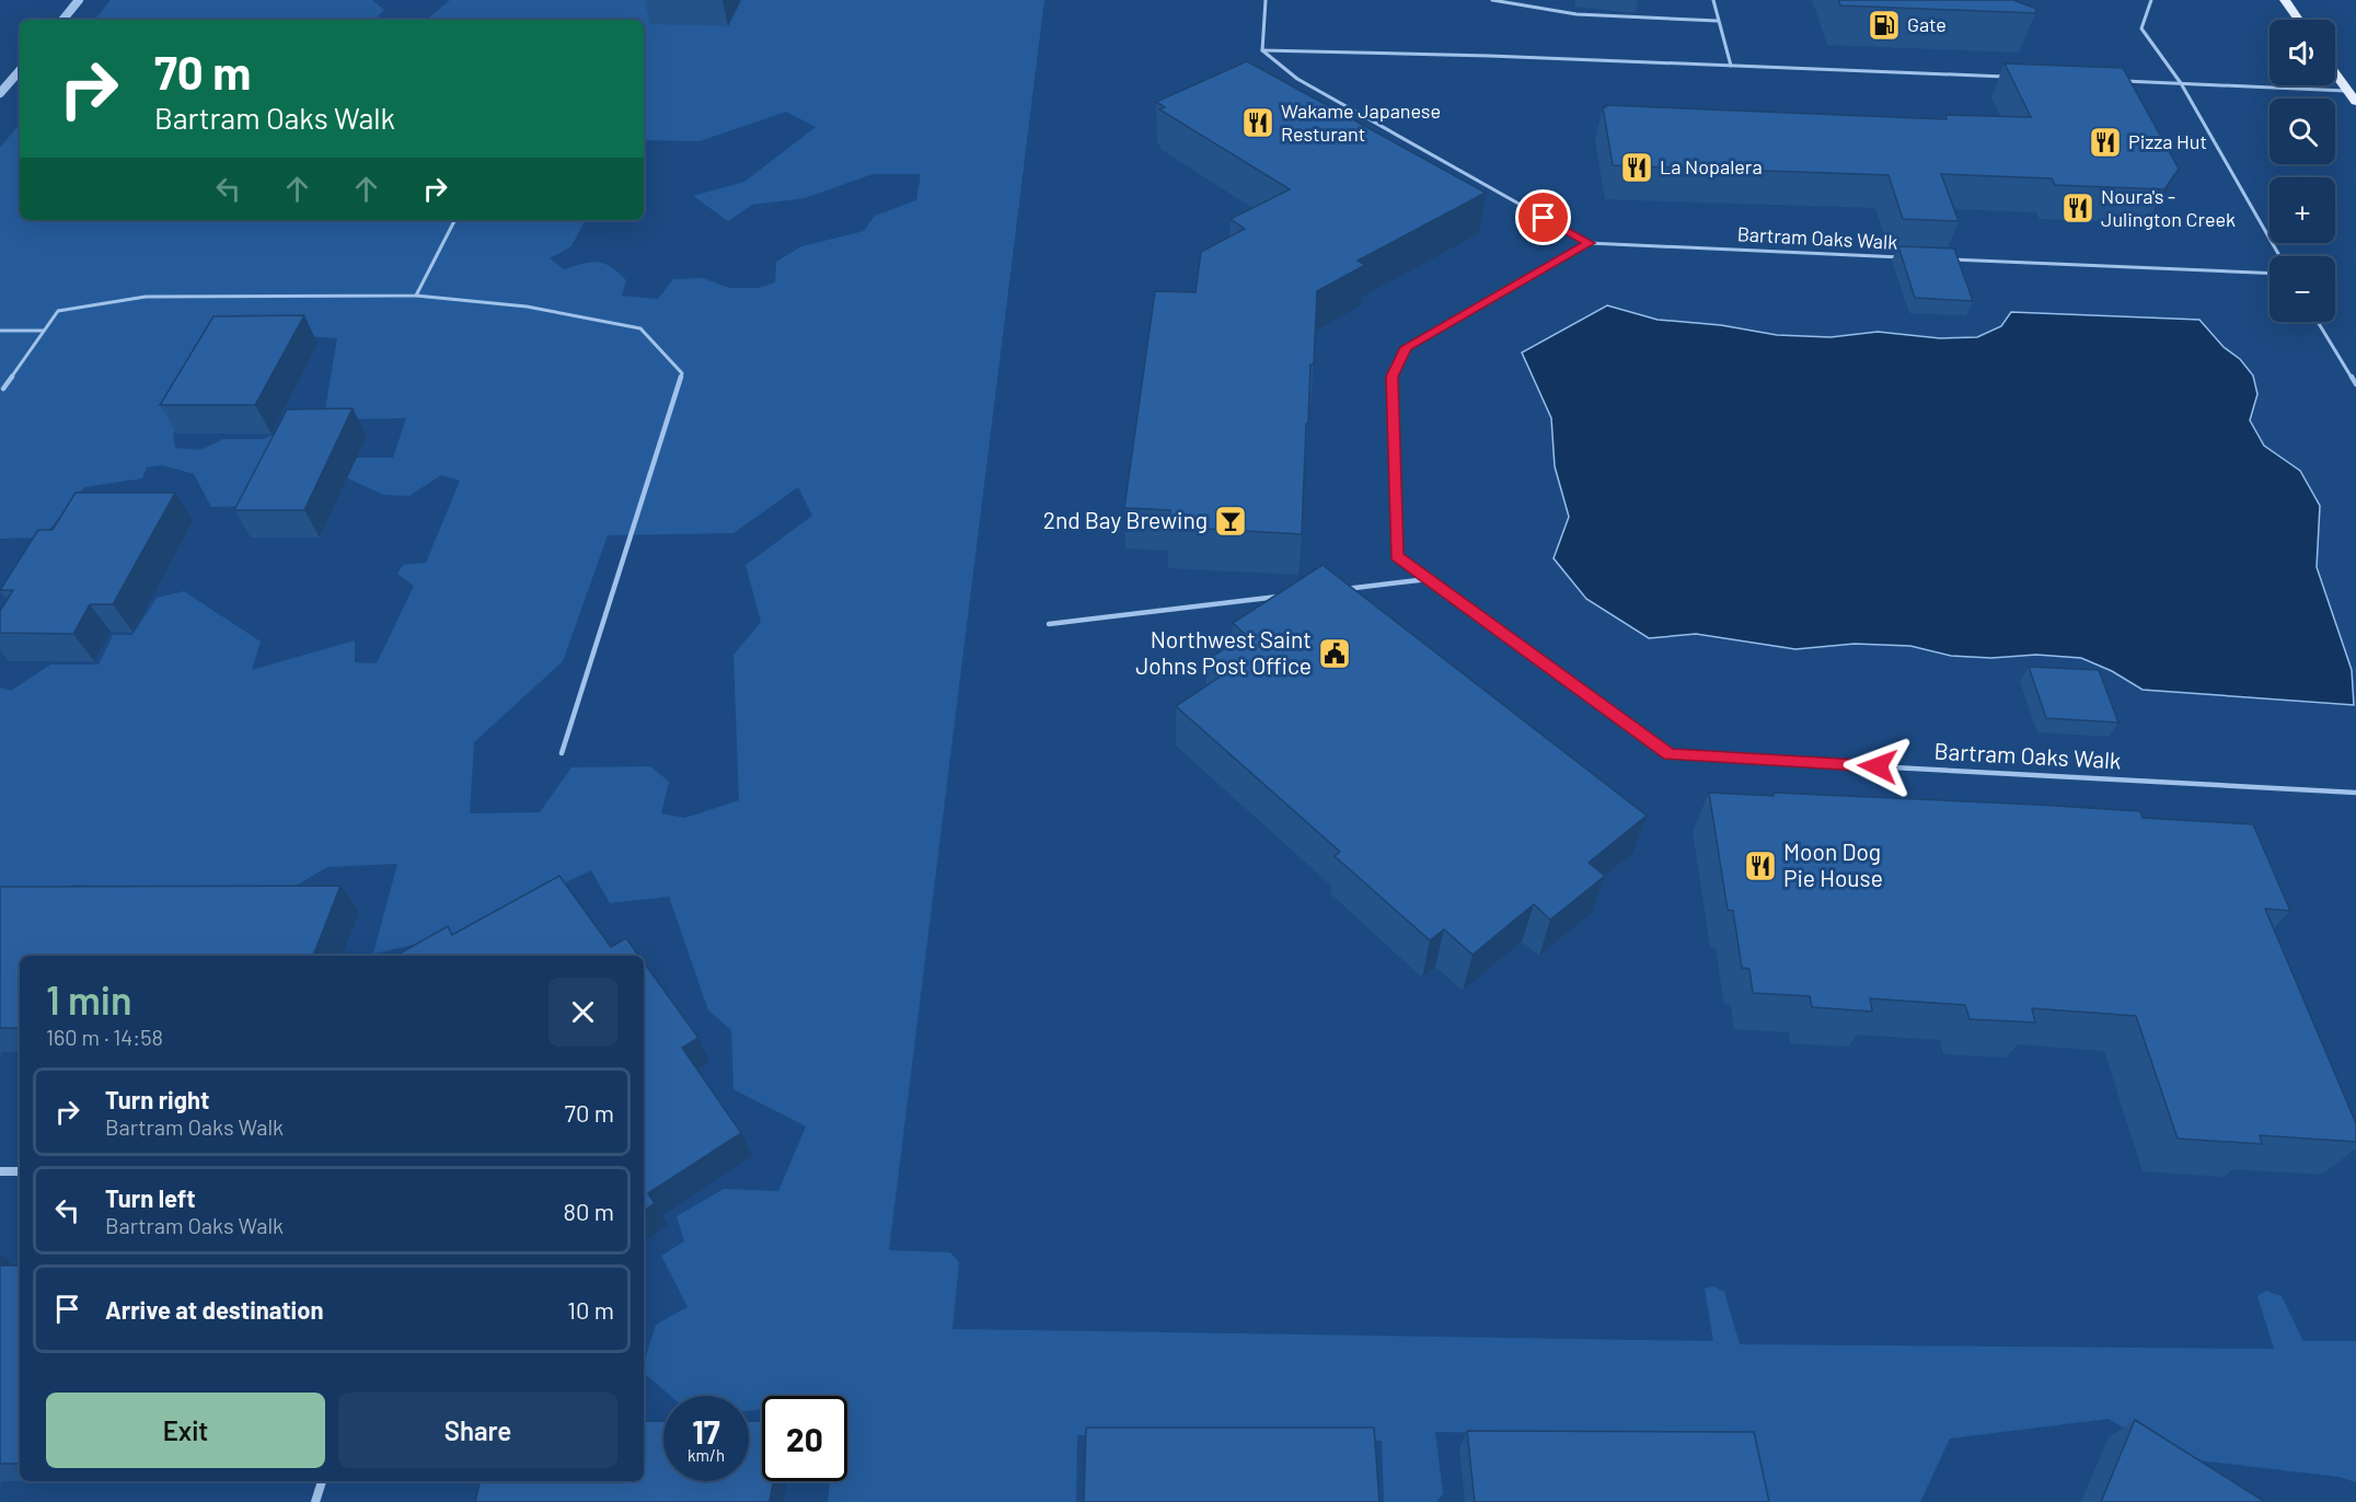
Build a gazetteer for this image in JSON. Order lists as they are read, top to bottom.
{
  "streets": {
    "lane": ["Bartram Oaks Walk"]
  },
  "places": {
    "fuel station": ["Gate"],
    "restaurant": [
      "Wakame Japanese Resturant",
      "Pizza Hut",
      "La Nopalera",
      "Noura's - Julington Creek",
      "Moon Dog Pie House"
    ],
    "bar": ["2nd Bay Brewing"],
    "public building": ["Northwest Saint Johns Post Office"]
  },
  "page": {
    "map_buttons": ["+", "−"],
    "turn": ["70 m", "Bartram Oaks Walk"],
    "heading": ["1 min", "160 m · 14:58"],
    "list": [
      {
        "name": "Turn right",
        "note": "Bartram Oaks Walk",
        "value": "70 m"
      },
      {
        "name": "Turn left",
        "note": "Bartram Oaks Walk",
        "value": "80 m"
      },
      {
        "name": "Arrive at destination",
        "value": "10 m"
      }
    ],
    "buttons": ["Exit", "Share"],
    "speed": "17 km/h",
    "limit": "20"
  }
}
